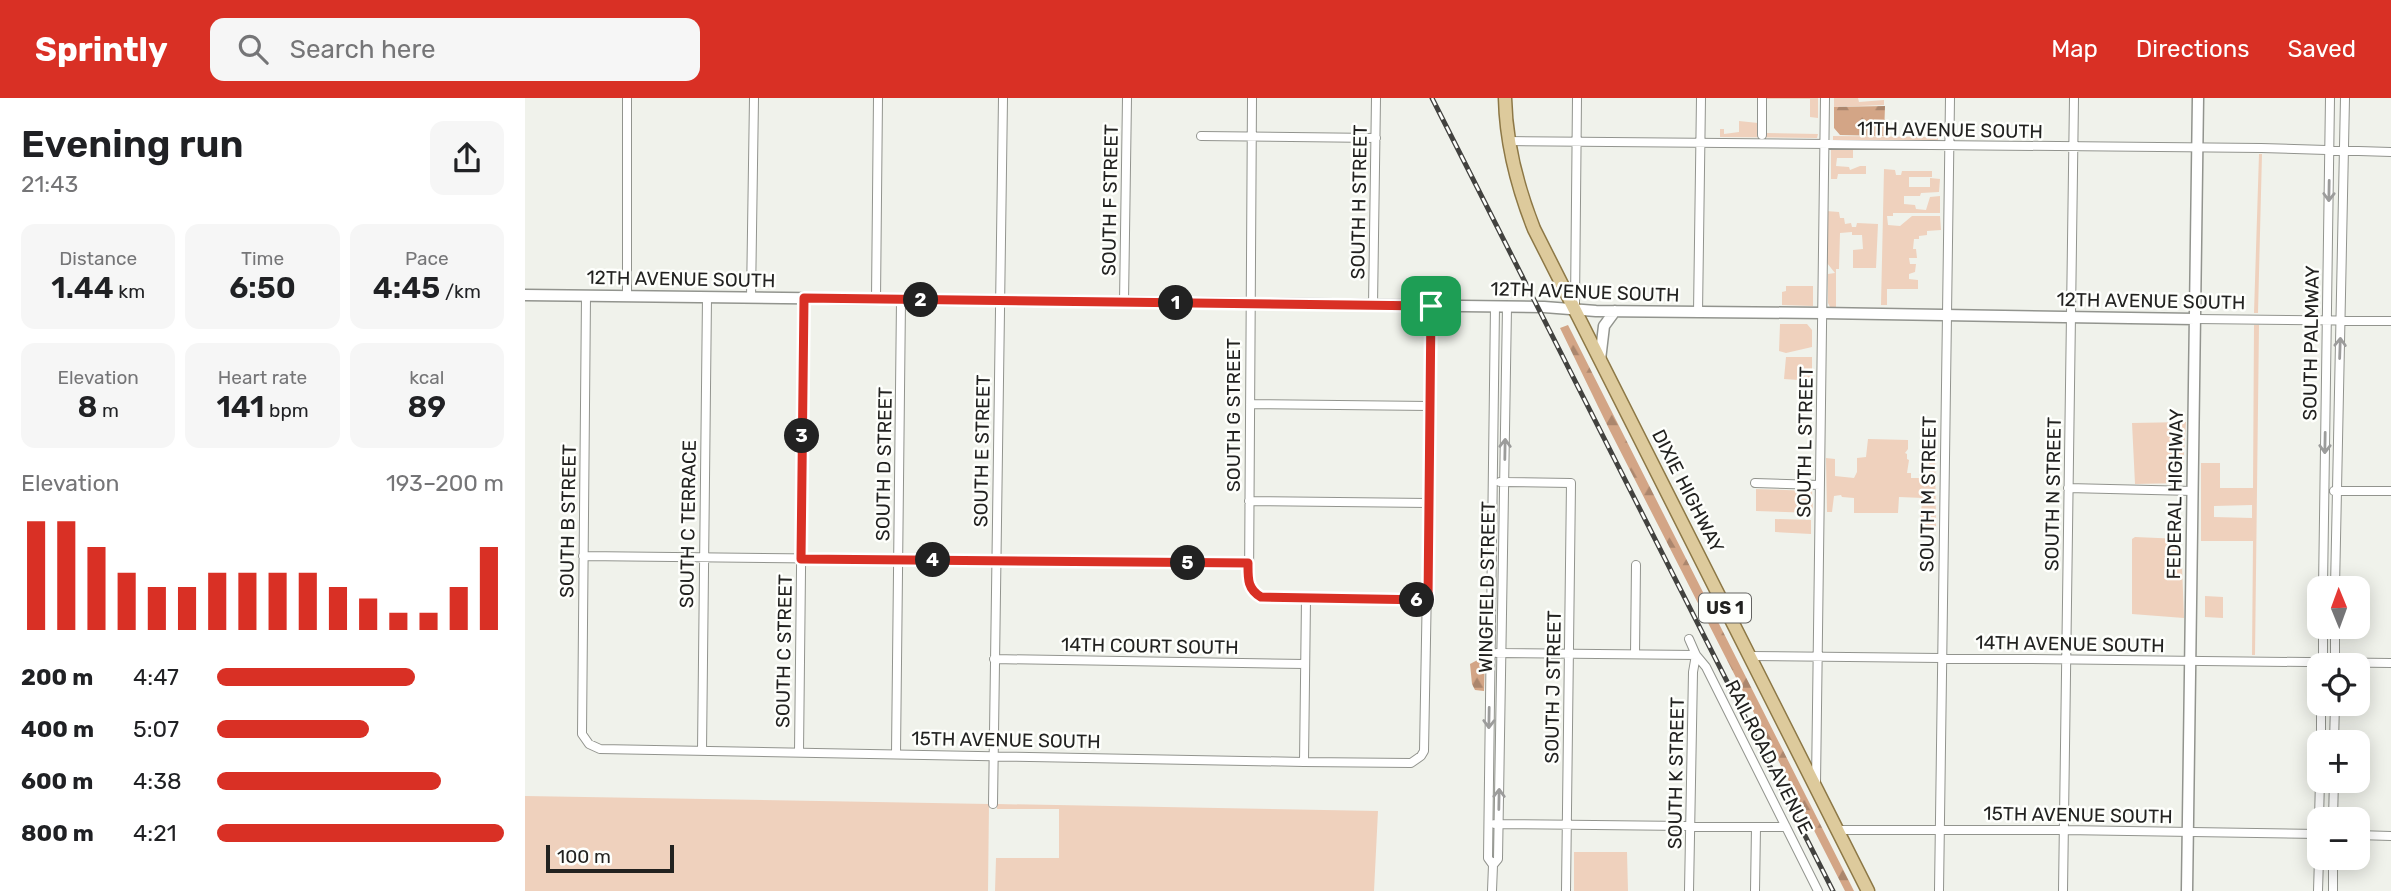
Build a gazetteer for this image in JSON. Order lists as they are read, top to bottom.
{
  "streets": {
    "main road": ["DIXIE HIGHWAY", "US 1"],
    "street": [
      "11TH AVENUE SOUTH",
      "SOUTH F STREET",
      "SOUTH H STREET",
      "12TH AVENUE SOUTH",
      "SOUTH PALMWAY",
      "SOUTH G STREET",
      "SOUTH L STREET",
      "SOUTH E STREET",
      "SOUTH D STREET",
      "SOUTH M STREET",
      "SOUTH N STREET",
      "FEDERAL HIGHWAY",
      "SOUTH B STREET",
      "SOUTH C TERRACE",
      "WINGFIELD STREET",
      "14TH AVENUE SOUTH",
      "14TH COURT SOUTH",
      "SOUTH C STREET",
      "SOUTH J STREET",
      "15TH AVENUE SOUTH",
      "RAILROAD AVENUE",
      "SOUTH K STREET"
    ]
  },
  "crossings": [
    ["11TH AVENUE SOUTH", "SOUTH PALMWAY"],
    ["11TH AVENUE SOUTH", "SOUTH L STREET"],
    ["11TH AVENUE SOUTH", "DIXIE HIGHWAY"],
    ["11TH AVENUE SOUTH", "SOUTH M STREET"],
    ["11TH AVENUE SOUTH", "SOUTH N STREET"],
    ["11TH AVENUE SOUTH", "FEDERAL HIGHWAY"],
    ["SOUTH F STREET", "12TH AVENUE SOUTH"],
    ["SOUTH H STREET", "12TH AVENUE SOUTH"],
    ["12TH AVENUE SOUTH", "SOUTH PALMWAY"],
    ["12TH AVENUE SOUTH", "SOUTH G STREET"],
    ["12TH AVENUE SOUTH", "SOUTH L STREET"],
    ["12TH AVENUE SOUTH", "SOUTH E STREET"],
    ["12TH AVENUE SOUTH", "SOUTH D STREET"],
    ["12TH AVENUE SOUTH", "DIXIE HIGHWAY"],
    ["12TH AVENUE SOUTH", "SOUTH M STREET"],
    ["12TH AVENUE SOUTH", "SOUTH N STREET"],
    ["12TH AVENUE SOUTH", "FEDERAL HIGHWAY"],
    ["12TH AVENUE SOUTH", "SOUTH B STREET"],
    ["12TH AVENUE SOUTH", "SOUTH C TERRACE"],
    ["12TH AVENUE SOUTH", "WINGFIELD STREET"],
    ["12TH AVENUE SOUTH", "SOUTH C STREET"],
    ["SOUTH L STREET", "DIXIE HIGHWAY"],
    ["SOUTH L STREET", "14TH AVENUE SOUTH"],
    ["SOUTH E STREET", "14TH COURT SOUTH"],
    ["SOUTH E STREET", "15TH AVENUE SOUTH"],
    ["SOUTH D STREET", "15TH AVENUE SOUTH"],
    ["DIXIE HIGHWAY", "14TH AVENUE SOUTH"],
    ["DIXIE HIGHWAY", "15TH AVENUE SOUTH"],
    ["SOUTH M STREET", "14TH AVENUE SOUTH"],
    ["SOUTH M STREET", "15TH AVENUE SOUTH"],
    ["SOUTH N STREET", "14TH AVENUE SOUTH"],
    ["SOUTH N STREET", "15TH AVENUE SOUTH"],
    ["FEDERAL HIGHWAY", "14TH AVENUE SOUTH"],
    ["FEDERAL HIGHWAY", "15TH AVENUE SOUTH"],
    ["SOUTH B STREET", "15TH AVENUE SOUTH"],
    ["SOUTH C TERRACE", "15TH AVENUE SOUTH"],
    ["WINGFIELD STREET", "SOUTH J STREET"],
    ["SOUTH C STREET", "15TH AVENUE SOUTH"],
    ["RAILROAD AVENUE", "SOUTH K STREET"]
  ],
  "scale_bar": "100 m",
  "north": "top",
  "page": {
    "header": "Sprintly",
    "search": "Search here",
    "nav": ["Map", "Directions", "Saved"],
    "heading": ["Evening run", "21:43"],
    "stats": [
      ["Distance", "1.44 km"],
      ["Time", "6:50"],
      ["Pace", "4:45 /km"],
      ["Elevation", "8 m"],
      ["Heart rate", "141 bpm"],
      ["kcal", "89"]
    ],
    "pins": [
      "2",
      "1",
      "3",
      "4",
      "5",
      "6"
    ],
    "chart": ["Elevation", "193–200 m"],
    "map_buttons": ["+", "−"],
    "list": [
      {
        "name": "200 m",
        "note": "4:47"
      },
      {
        "name": "400 m",
        "note": "5:07"
      },
      {
        "name": "600 m",
        "note": "4:38"
      },
      {
        "name": "800 m",
        "note": "4:21"
      }
    ],
    "scale": "100 m"
  }
}
